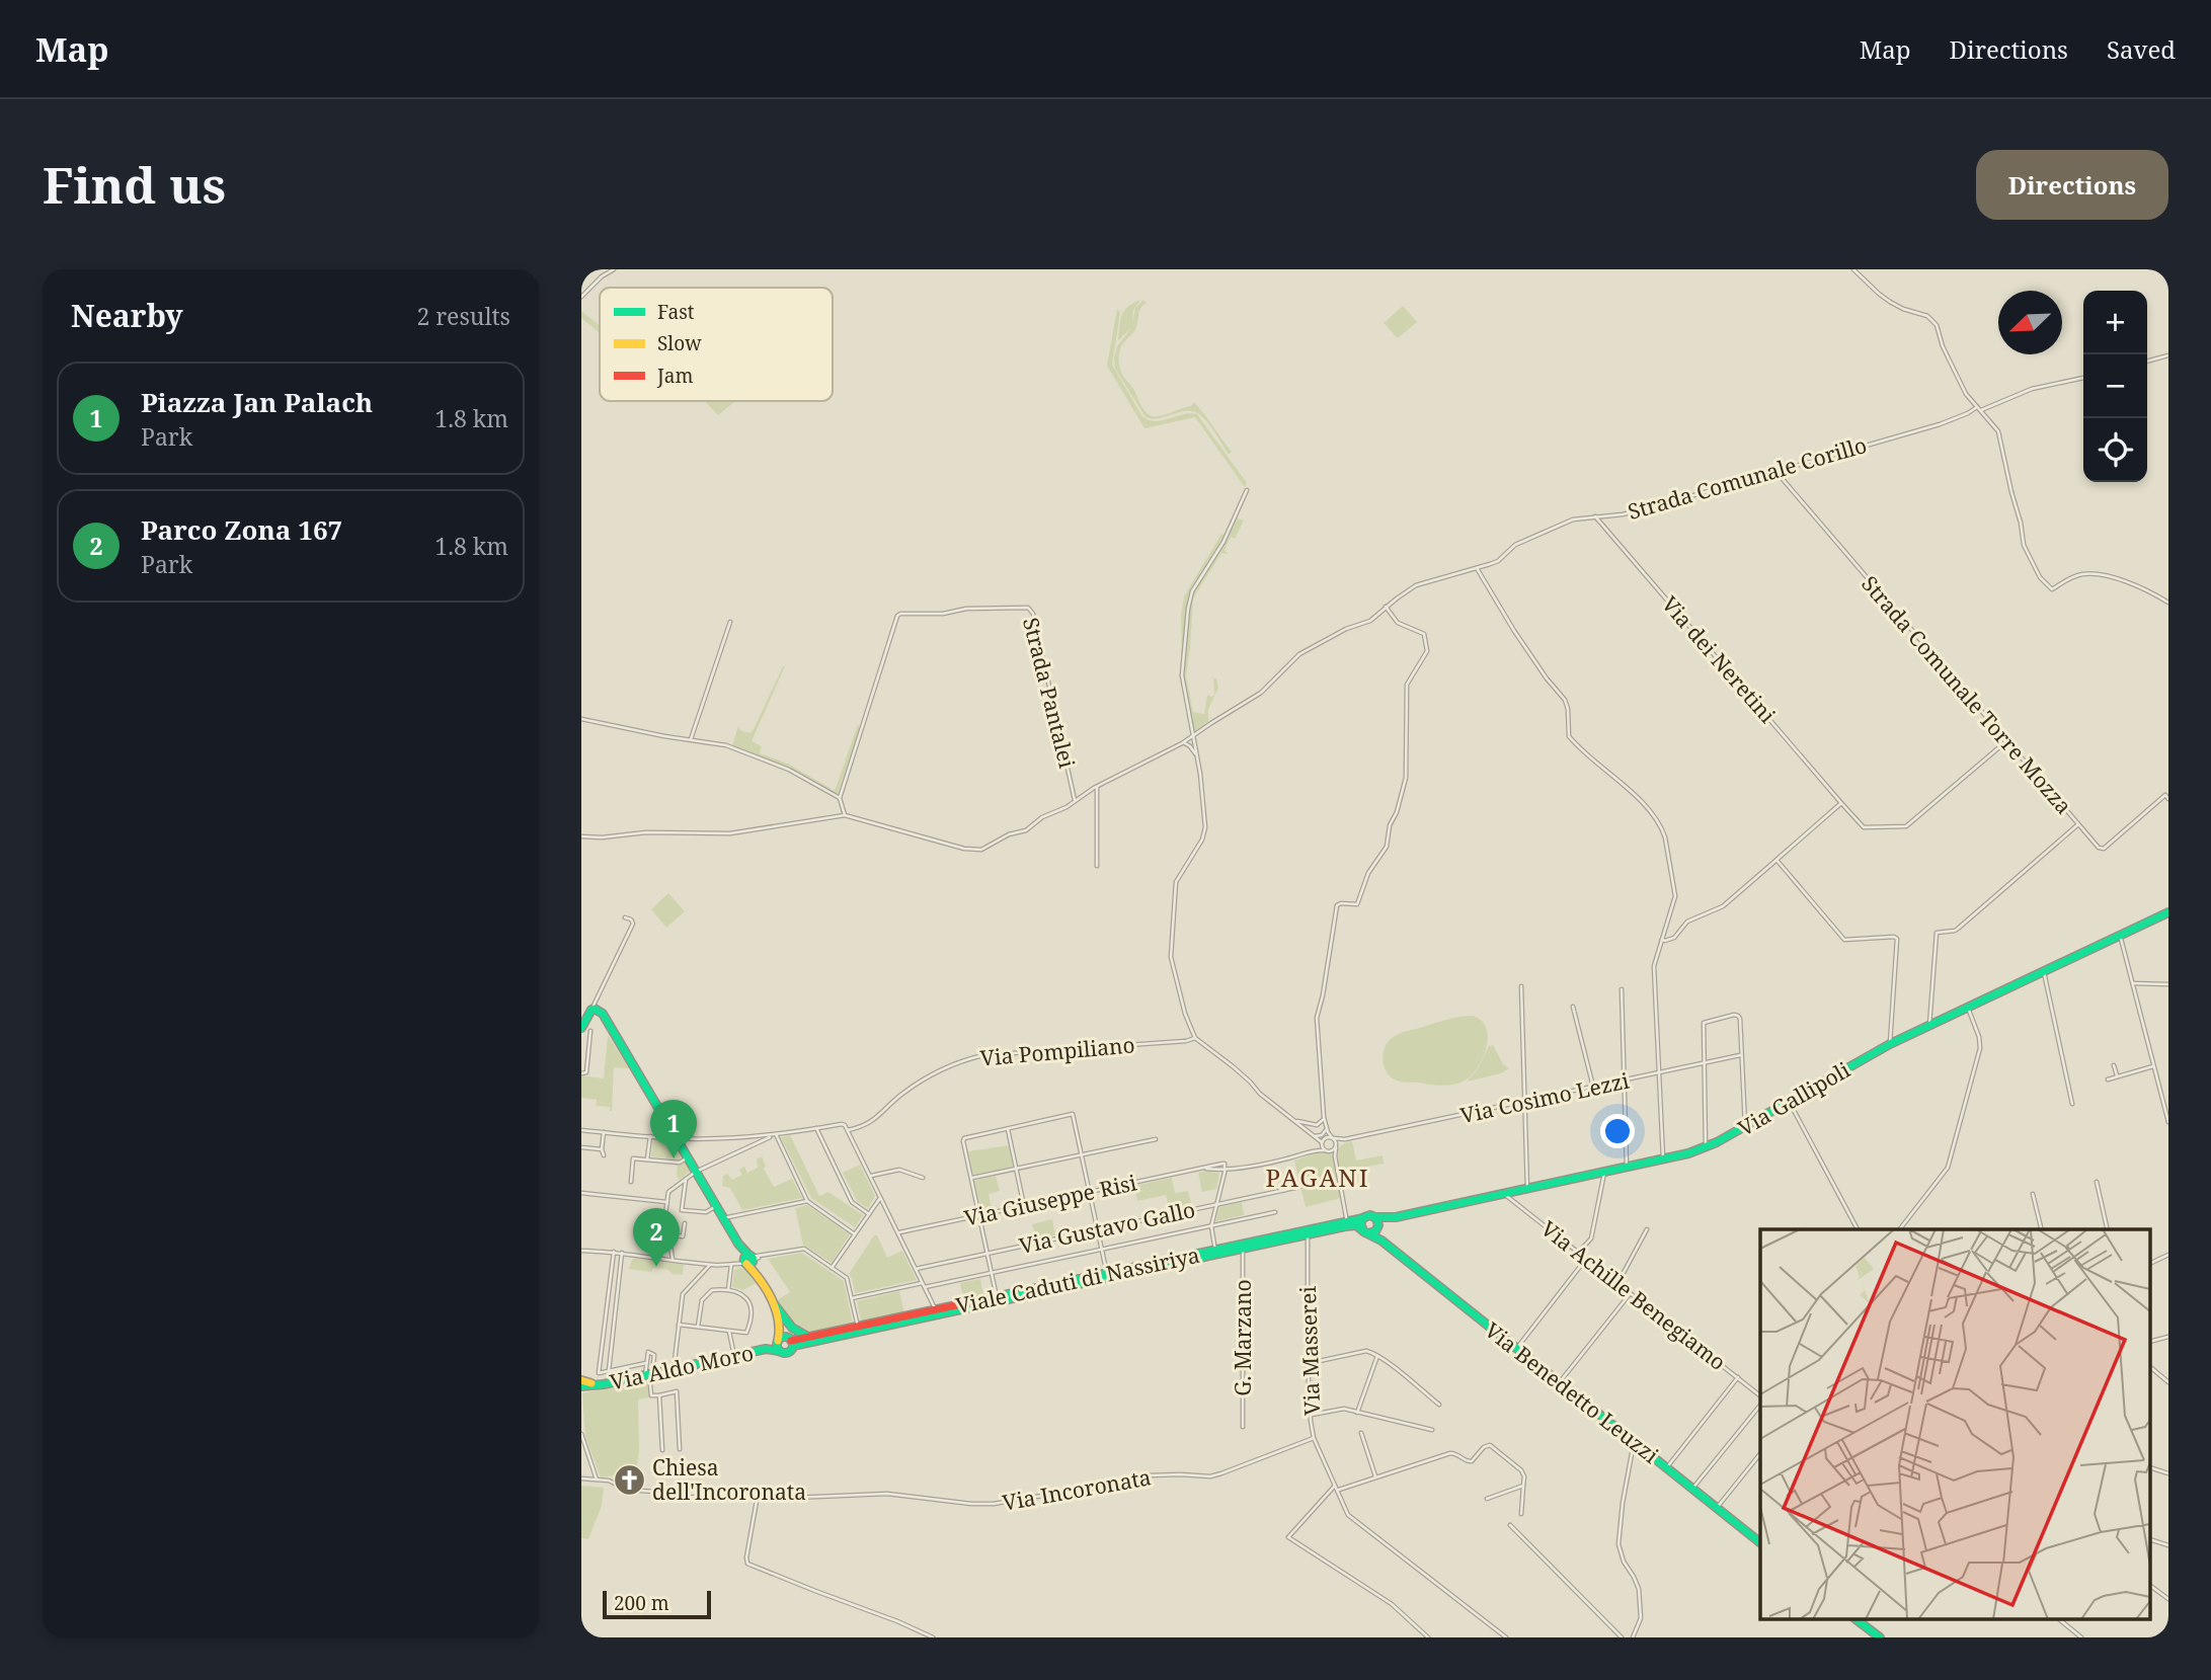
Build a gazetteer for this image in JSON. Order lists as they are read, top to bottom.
{
  "streets": {
    "main road": [
      "Via Gallipoli",
      "Viale Caduti di Nassiriya",
      "Via Aldo Moro",
      "Via Benedetto Leuzzi"
    ],
    "street": [
      "Strada Comunale Corillo",
      "Via dei Neretini",
      "Strada Pantalei",
      "Strada Comunale Torre Mozza",
      "Via Pompiliano",
      "Via Cosimo Lezzi",
      "Via Giuseppe Risi",
      "Via Gustavo Gallo",
      "Via Achille Benegiamo",
      "G. Marzano",
      "Via Masserei",
      "Via Incoronata"
    ]
  },
  "crossings": [
    ["Strada Comunale Corillo", "Via dei Neretini"],
    ["Strada Comunale Corillo", "Strada Pantalei"],
    ["Strada Comunale Corillo", "Strada Comunale Torre Mozza"],
    ["Via dei Neretini", "Strada Comunale Torre Mozza"],
    ["Via Cosimo Lezzi", "Via Giuseppe Risi"],
    ["Via Gallipoli", "Viale Caduti di Nassiriya"],
    ["Via Gallipoli", "Via Achille Benegiamo"],
    ["Via Gallipoli", "Via Benedetto Leuzzi"],
    ["Viale Caduti di Nassiriya", "G. Marzano"],
    ["Viale Caduti di Nassiriya", "Via Masserei"],
    ["Viale Caduti di Nassiriya", "Via Benedetto Leuzzi"],
    ["Via Masserei", "Via Incoronata"]
  ],
  "districts": ["PAGANI"],
  "places": {
    "church": ["Chiesa dell'Incoronata"]
  },
  "legend": ["Fast", "Slow", "Jam"],
  "scale_bar": "200 m",
  "north": "bottom left",
  "page": {
    "header": "Map",
    "nav": ["Map", "Directions", "Saved"],
    "buttons": "Directions",
    "title": "Find us",
    "heading": ["Nearby", "2 results"],
    "map_buttons": ["+", "−"],
    "list": [
      {
        "mark": "1",
        "name": "Piazza Jan Palach",
        "note": "Park",
        "value": "1.8 km"
      },
      {
        "mark": "2",
        "name": "Parco Zona 167",
        "note": "Park",
        "value": "1.8 km"
      }
    ],
    "pins": ["1", "2"],
    "scale": "200 m"
  }
}
